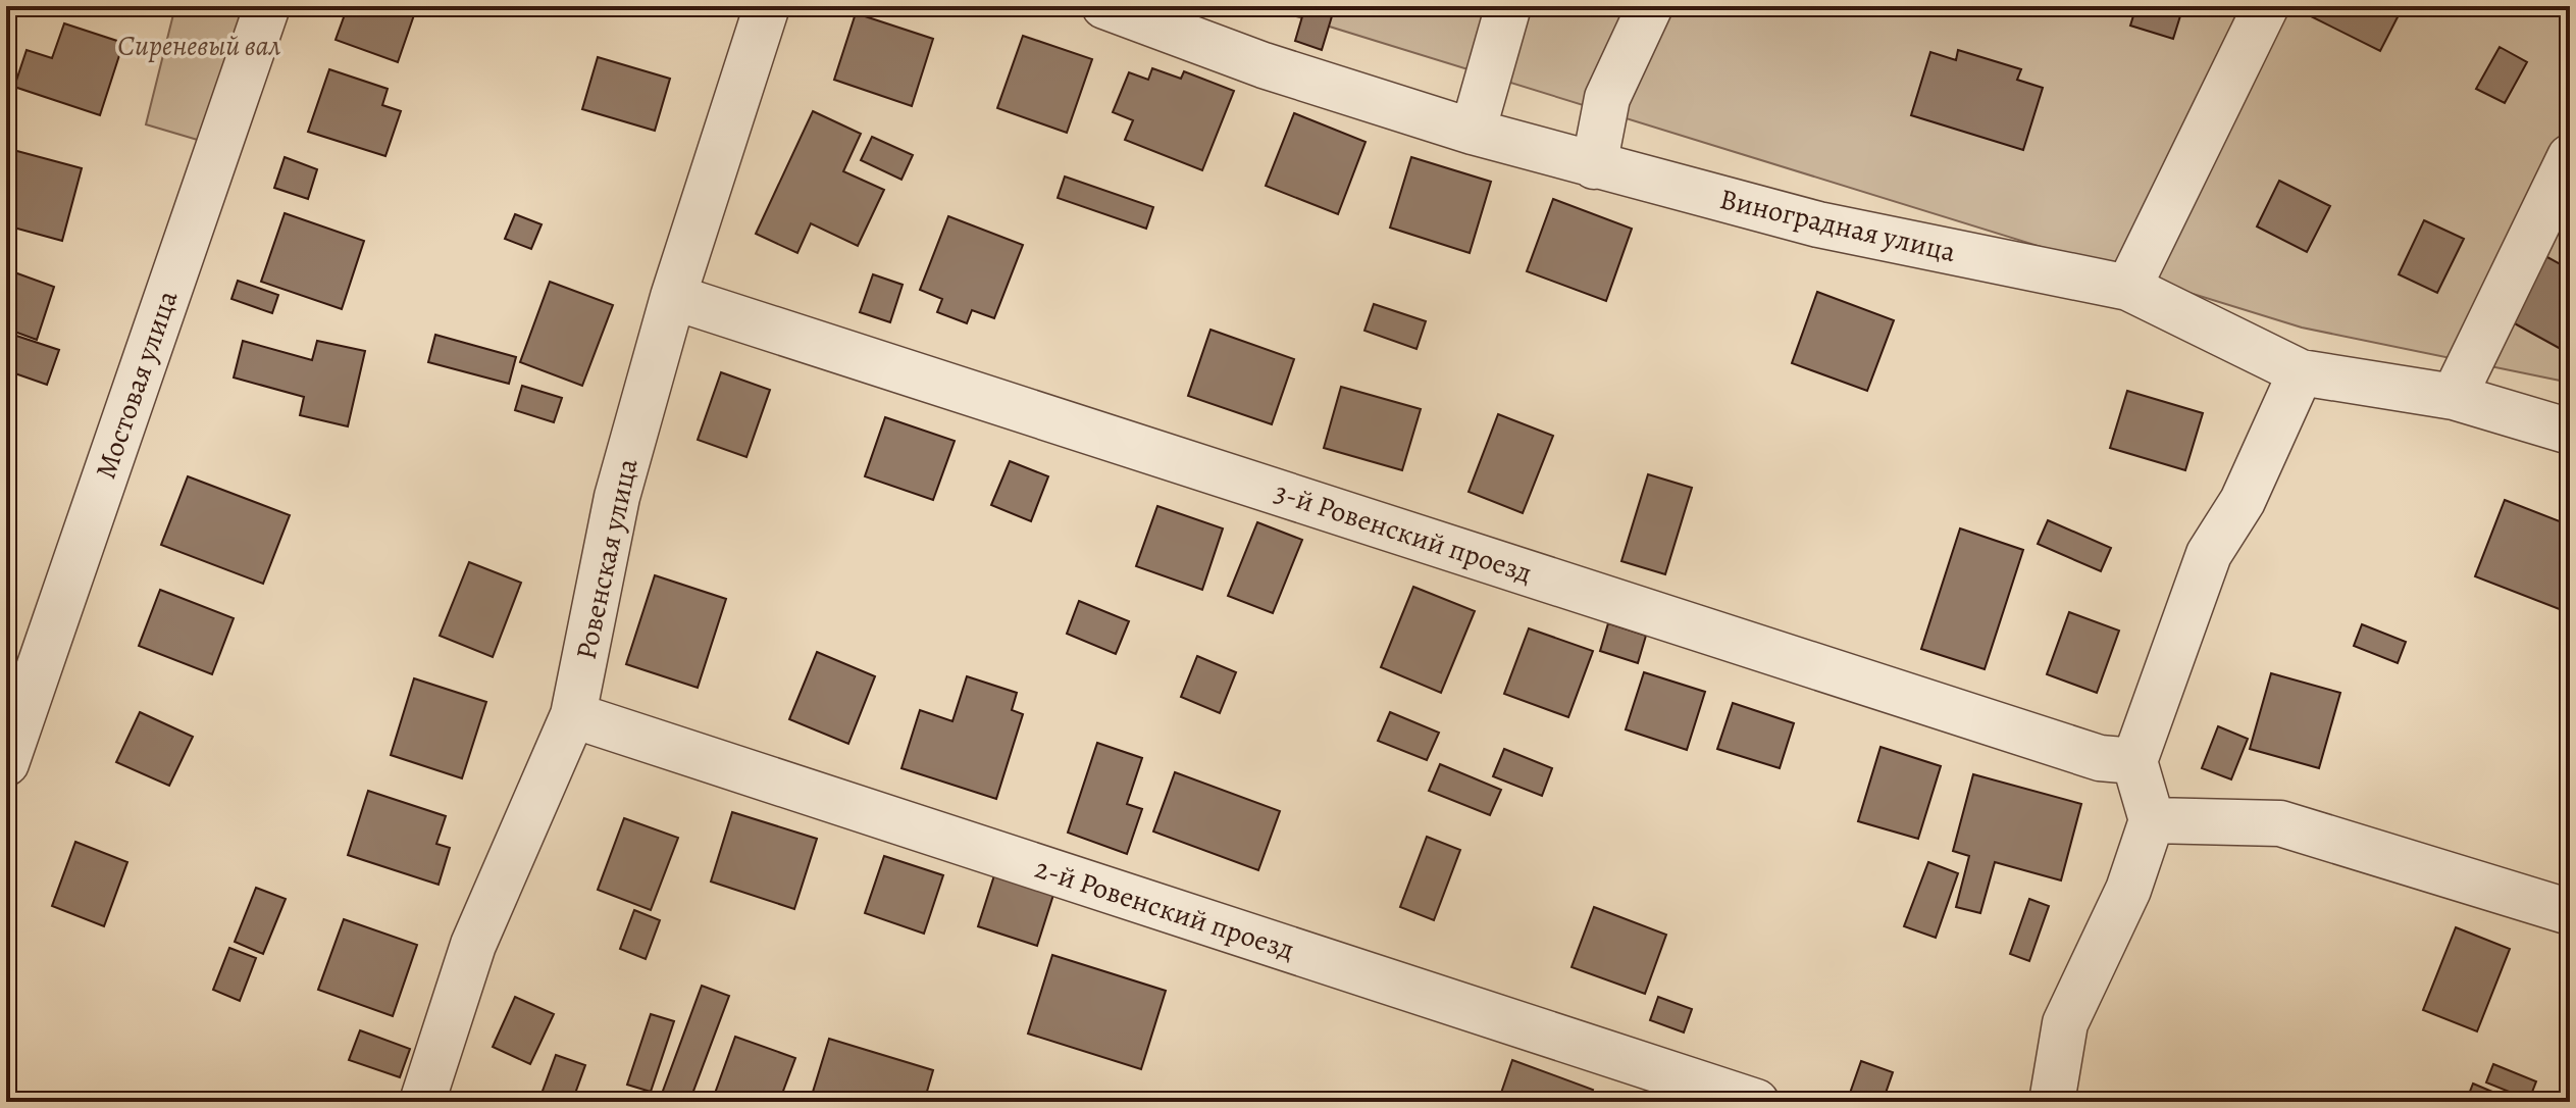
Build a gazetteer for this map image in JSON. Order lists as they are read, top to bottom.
{
  "streets": {
    "street": [
      "Виноградная улица",
      "Мостовая улица",
      "3-й Ровенский проезд",
      "Ровенская улица",
      "2-й Ровенский проезд"
    ]
  },
  "crossings": [
    ["3-й Ровенский проезд", "Ровенская улица"],
    ["Ровенская улица", "2-й Ровенский проезд"]
  ],
  "parks": ["Сиреневый вал"]
}
